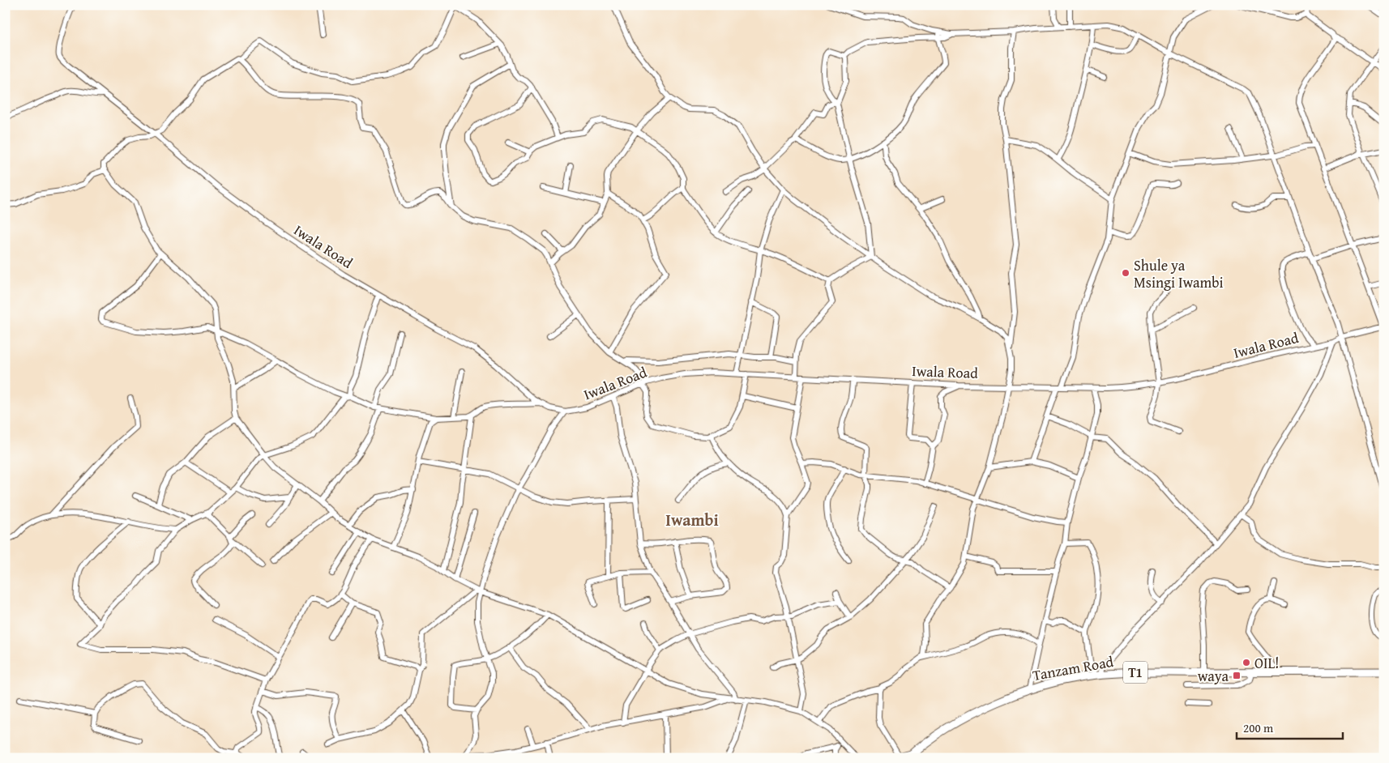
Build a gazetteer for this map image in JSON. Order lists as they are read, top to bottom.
{
  "streets": {
    "highway": ["Tanzam Road", "T1"],
    "street": ["Iwala Road"]
  },
  "districts": ["Iwambi"],
  "places": {
    "other": ["Shule ya Msingi Iwambi", "OIL!"],
    "transit": ["waya"]
  },
  "scale_bar": "200 m"
}
